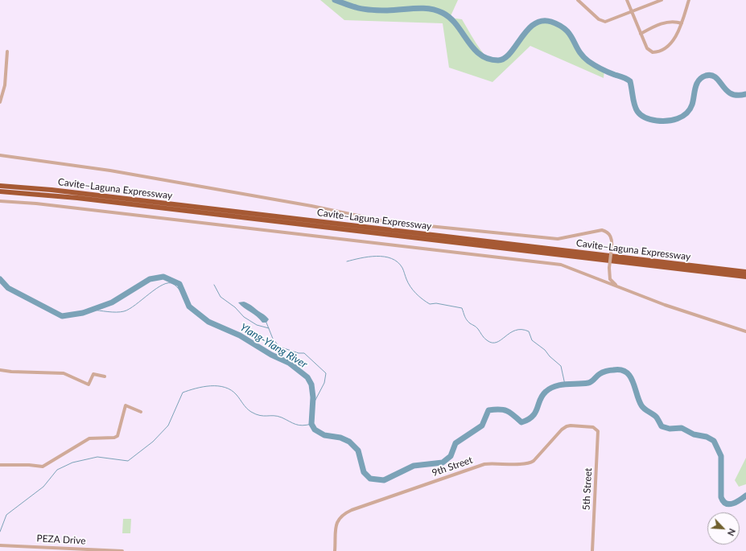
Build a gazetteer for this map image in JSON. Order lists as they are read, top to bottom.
{
  "streets": {
    "highway": ["Cavite–Laguna Expressway"],
    "street": ["9th Street", "5th Street", "PEZA Drive"]
  },
  "crossings": [
    ["9th Street", "5th Street"]
  ],
  "water": ["Ylang-Ylang River"],
  "north": "bottom right"
}
